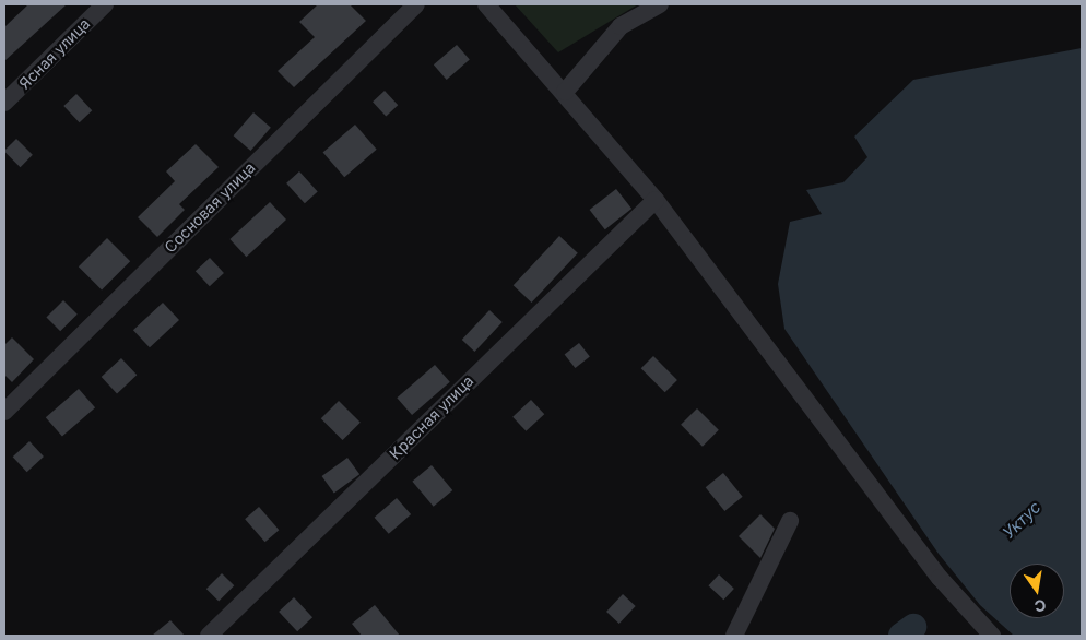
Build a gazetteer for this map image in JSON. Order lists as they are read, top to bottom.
{
  "streets": {
    "street": ["Ясная улица", "Сосновая улица", "Красная улица"]
  },
  "water": ["Уктус"],
  "north": "bottom"
}
